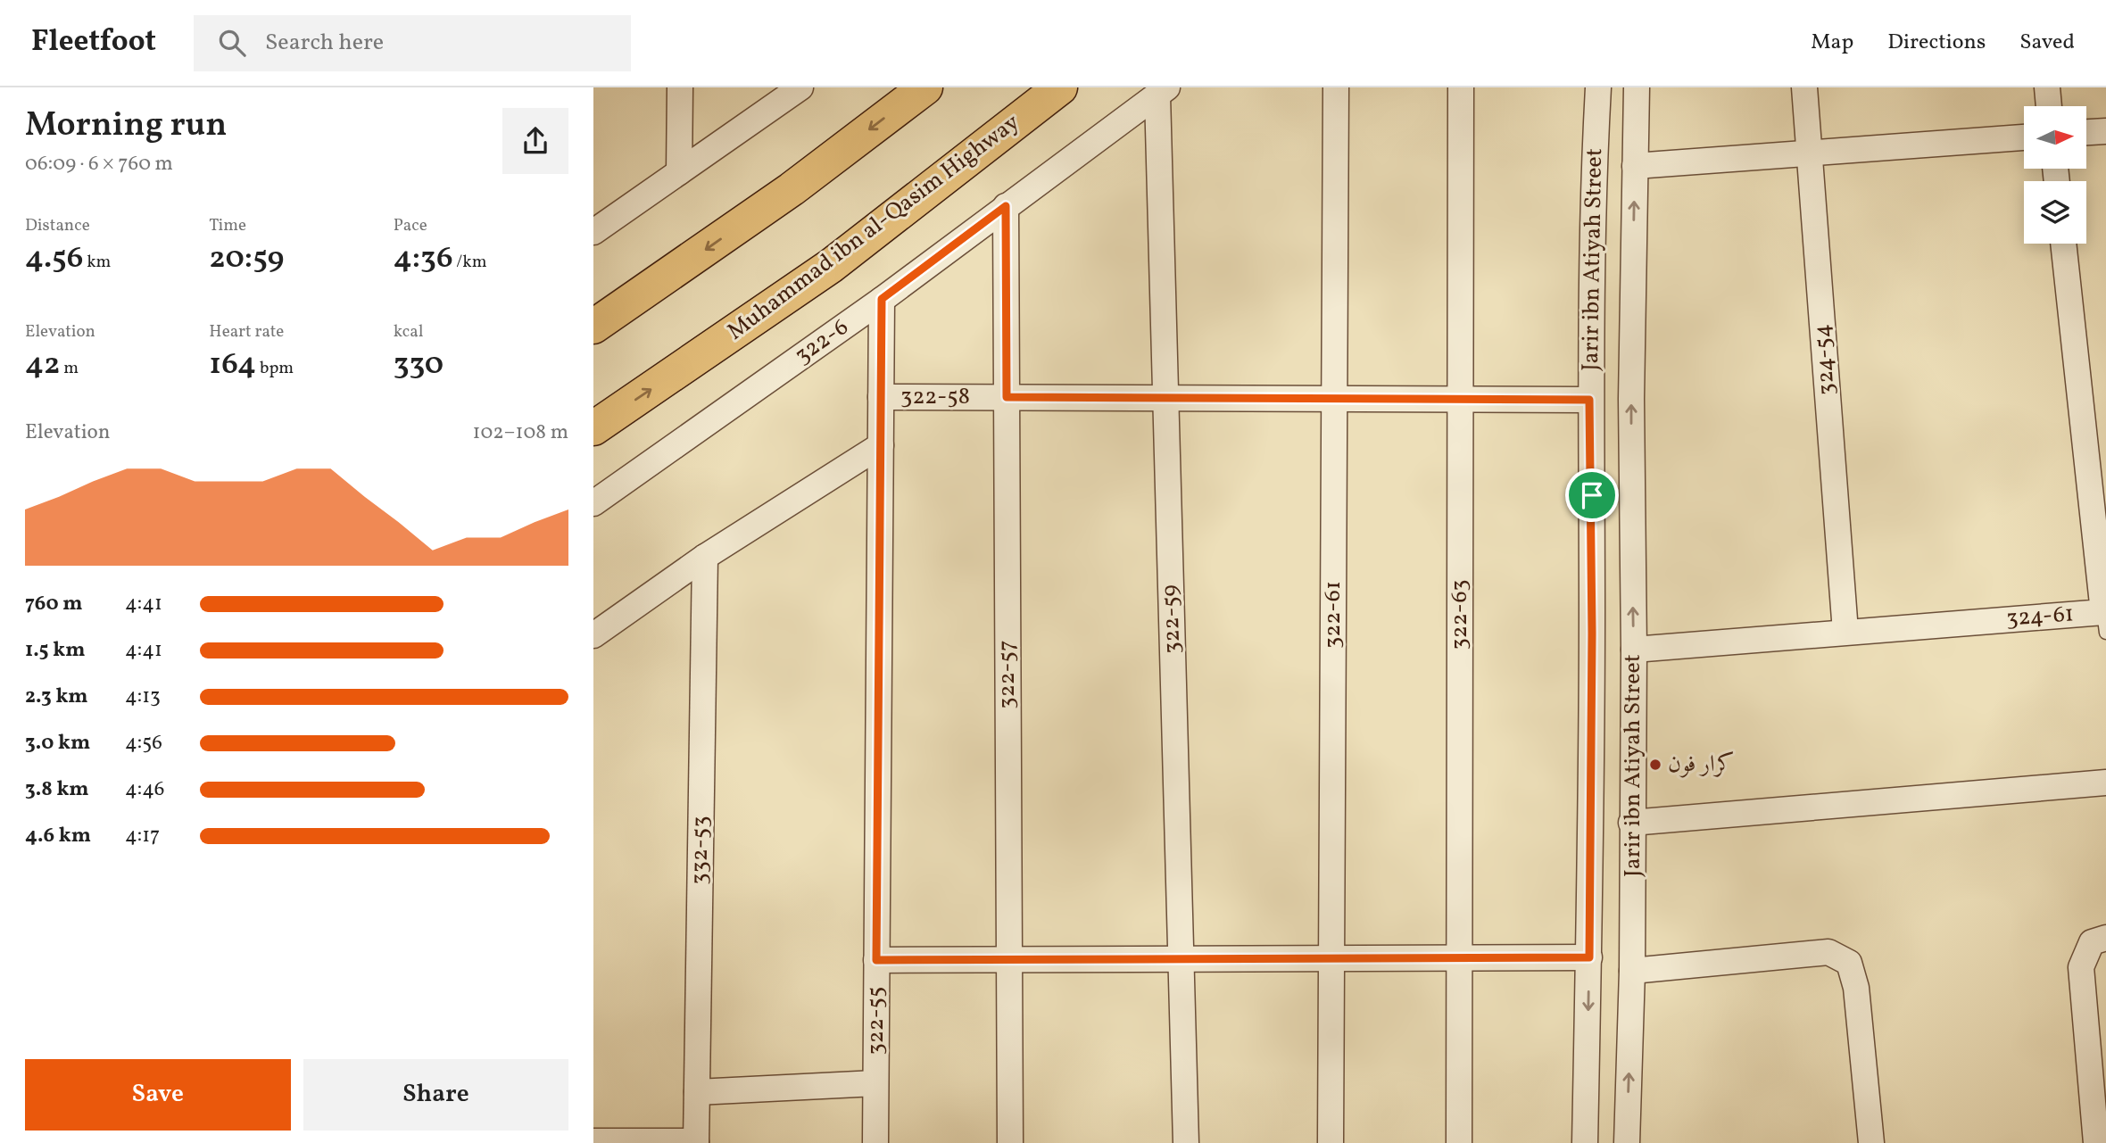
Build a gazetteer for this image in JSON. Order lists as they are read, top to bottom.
{
  "streets": {
    "highway": ["Muhammad ibn al-Qasim Highway"],
    "street": [
      "Jarir ibn Atiyah Street",
      "322-6",
      "324-54",
      "322-58",
      "322-61",
      "322-63",
      "324-61",
      "322-59",
      "322-57",
      "332-53",
      "322-55"
    ]
  },
  "crossings": [
    ["Jarir ibn Atiyah Street", "322-58"],
    ["Jarir ibn Atiyah Street", "324-61"],
    ["322-6", "322-59"],
    ["322-6", "322-57"],
    ["322-6", "322-55"],
    ["324-54", "324-61"],
    ["322-58", "322-61"],
    ["322-58", "322-63"],
    ["322-58", "322-59"],
    ["322-58", "322-57"],
    ["322-58", "322-55"]
  ],
  "places": ["كرار فون"],
  "north": "right",
  "page": {
    "header": "Fleetfoot",
    "search": "Search here",
    "nav": ["Map", "Directions", "Saved"],
    "heading": ["Morning run", "06:09 · 6 × 760 m"],
    "stats": [
      ["Distance", "4.56 km"],
      ["Time", "20:59"],
      ["Pace", "4:36 /km"],
      ["Elevation", "42 m"],
      ["Heart rate", "164 bpm"],
      ["kcal", "330"]
    ],
    "chart": ["Elevation", "102–108 m"],
    "list": [
      {
        "name": "760 m",
        "note": "4:41"
      },
      {
        "name": "1.5 km",
        "note": "4:41"
      },
      {
        "name": "2.3 km",
        "note": "4:13"
      },
      {
        "name": "3.0 km",
        "note": "4:56"
      },
      {
        "name": "3.8 km",
        "note": "4:46"
      },
      {
        "name": "4.6 km",
        "note": "4:17"
      }
    ],
    "buttons": ["Save", "Share"]
  }
}
